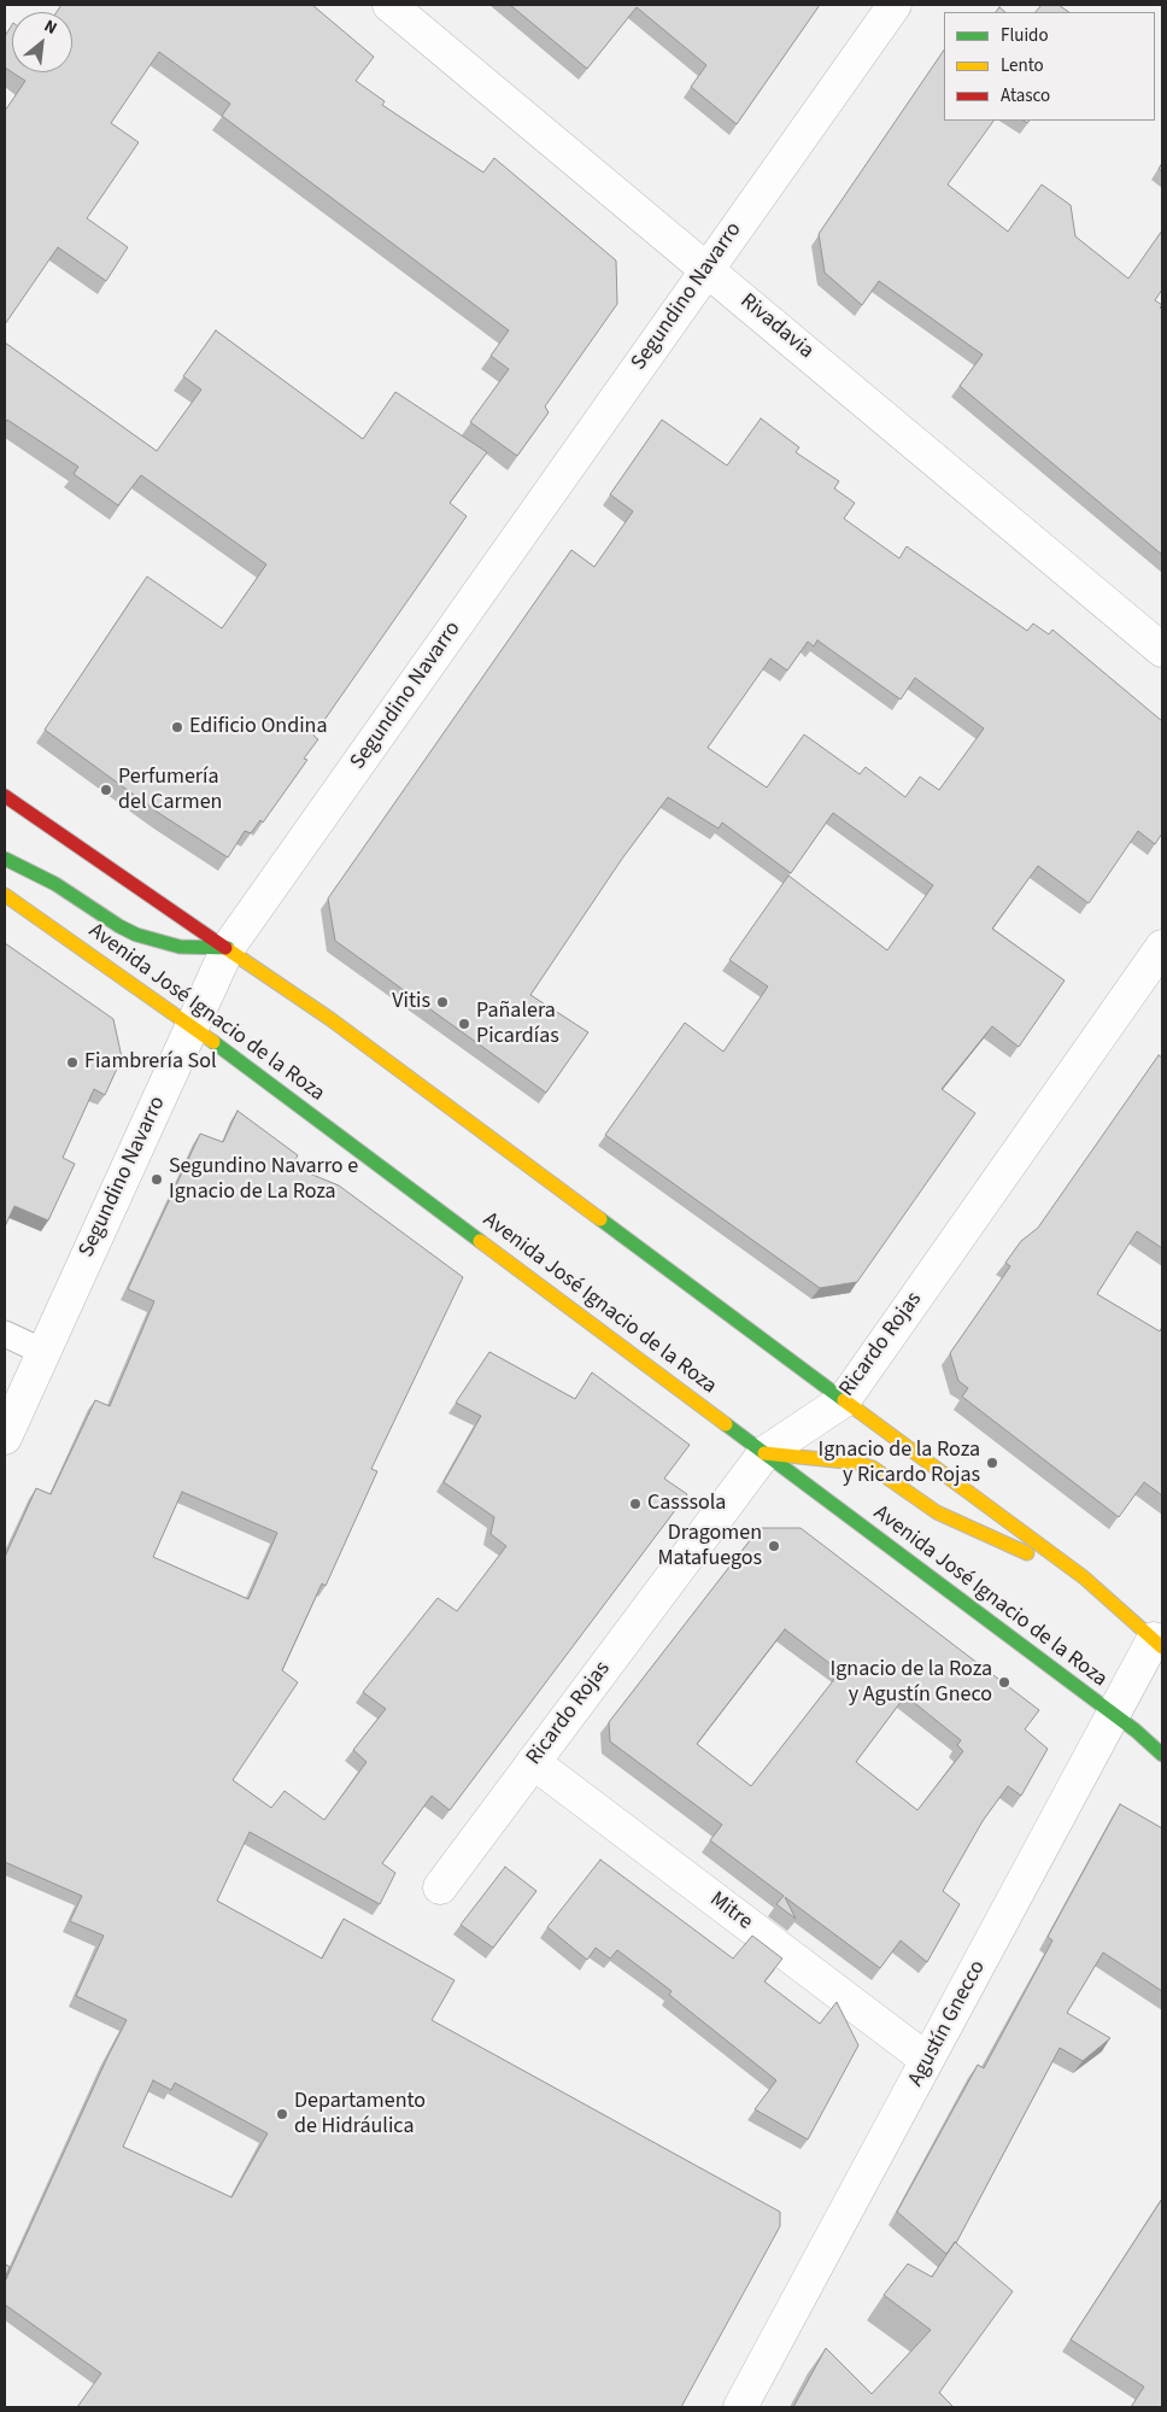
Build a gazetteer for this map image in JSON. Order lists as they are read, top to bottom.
{
  "streets": {
    "main road": ["Avenida José Ignacio de la Roza"],
    "street": [
      "Segundino Navarro",
      "Rivadavia",
      "Ricardo Rojas",
      "Mitre",
      "Agustín Gnecco"
    ]
  },
  "crossings": [
    ["Segundino Navarro", "Rivadavia"],
    ["Segundino Navarro", "Avenida José Ignacio de la Roza"],
    ["Avenida José Ignacio de la Roza", "Ricardo Rojas"],
    ["Avenida José Ignacio de la Roza", "Agustín Gnecco"],
    ["Ricardo Rojas", "Mitre"],
    ["Mitre", "Agustín Gnecco"]
  ],
  "places": [
    "Edificio Ondina",
    "Perfumería del Carmen",
    "Vitis",
    "Pañalera Picardías",
    "Fiambrería Sol",
    "Segundino Navarro e Ignacio de La Roza",
    "Ignacio de la Roza y Ricardo Rojas",
    "Casssola",
    "Dragomen Matafuegos",
    "Ignacio de la Roza y Agustín Gneco",
    "Departamento de Hidráulica"
  ],
  "legend": ["Fluido", "Lento", "Atasco"],
  "north": "top right"
}
